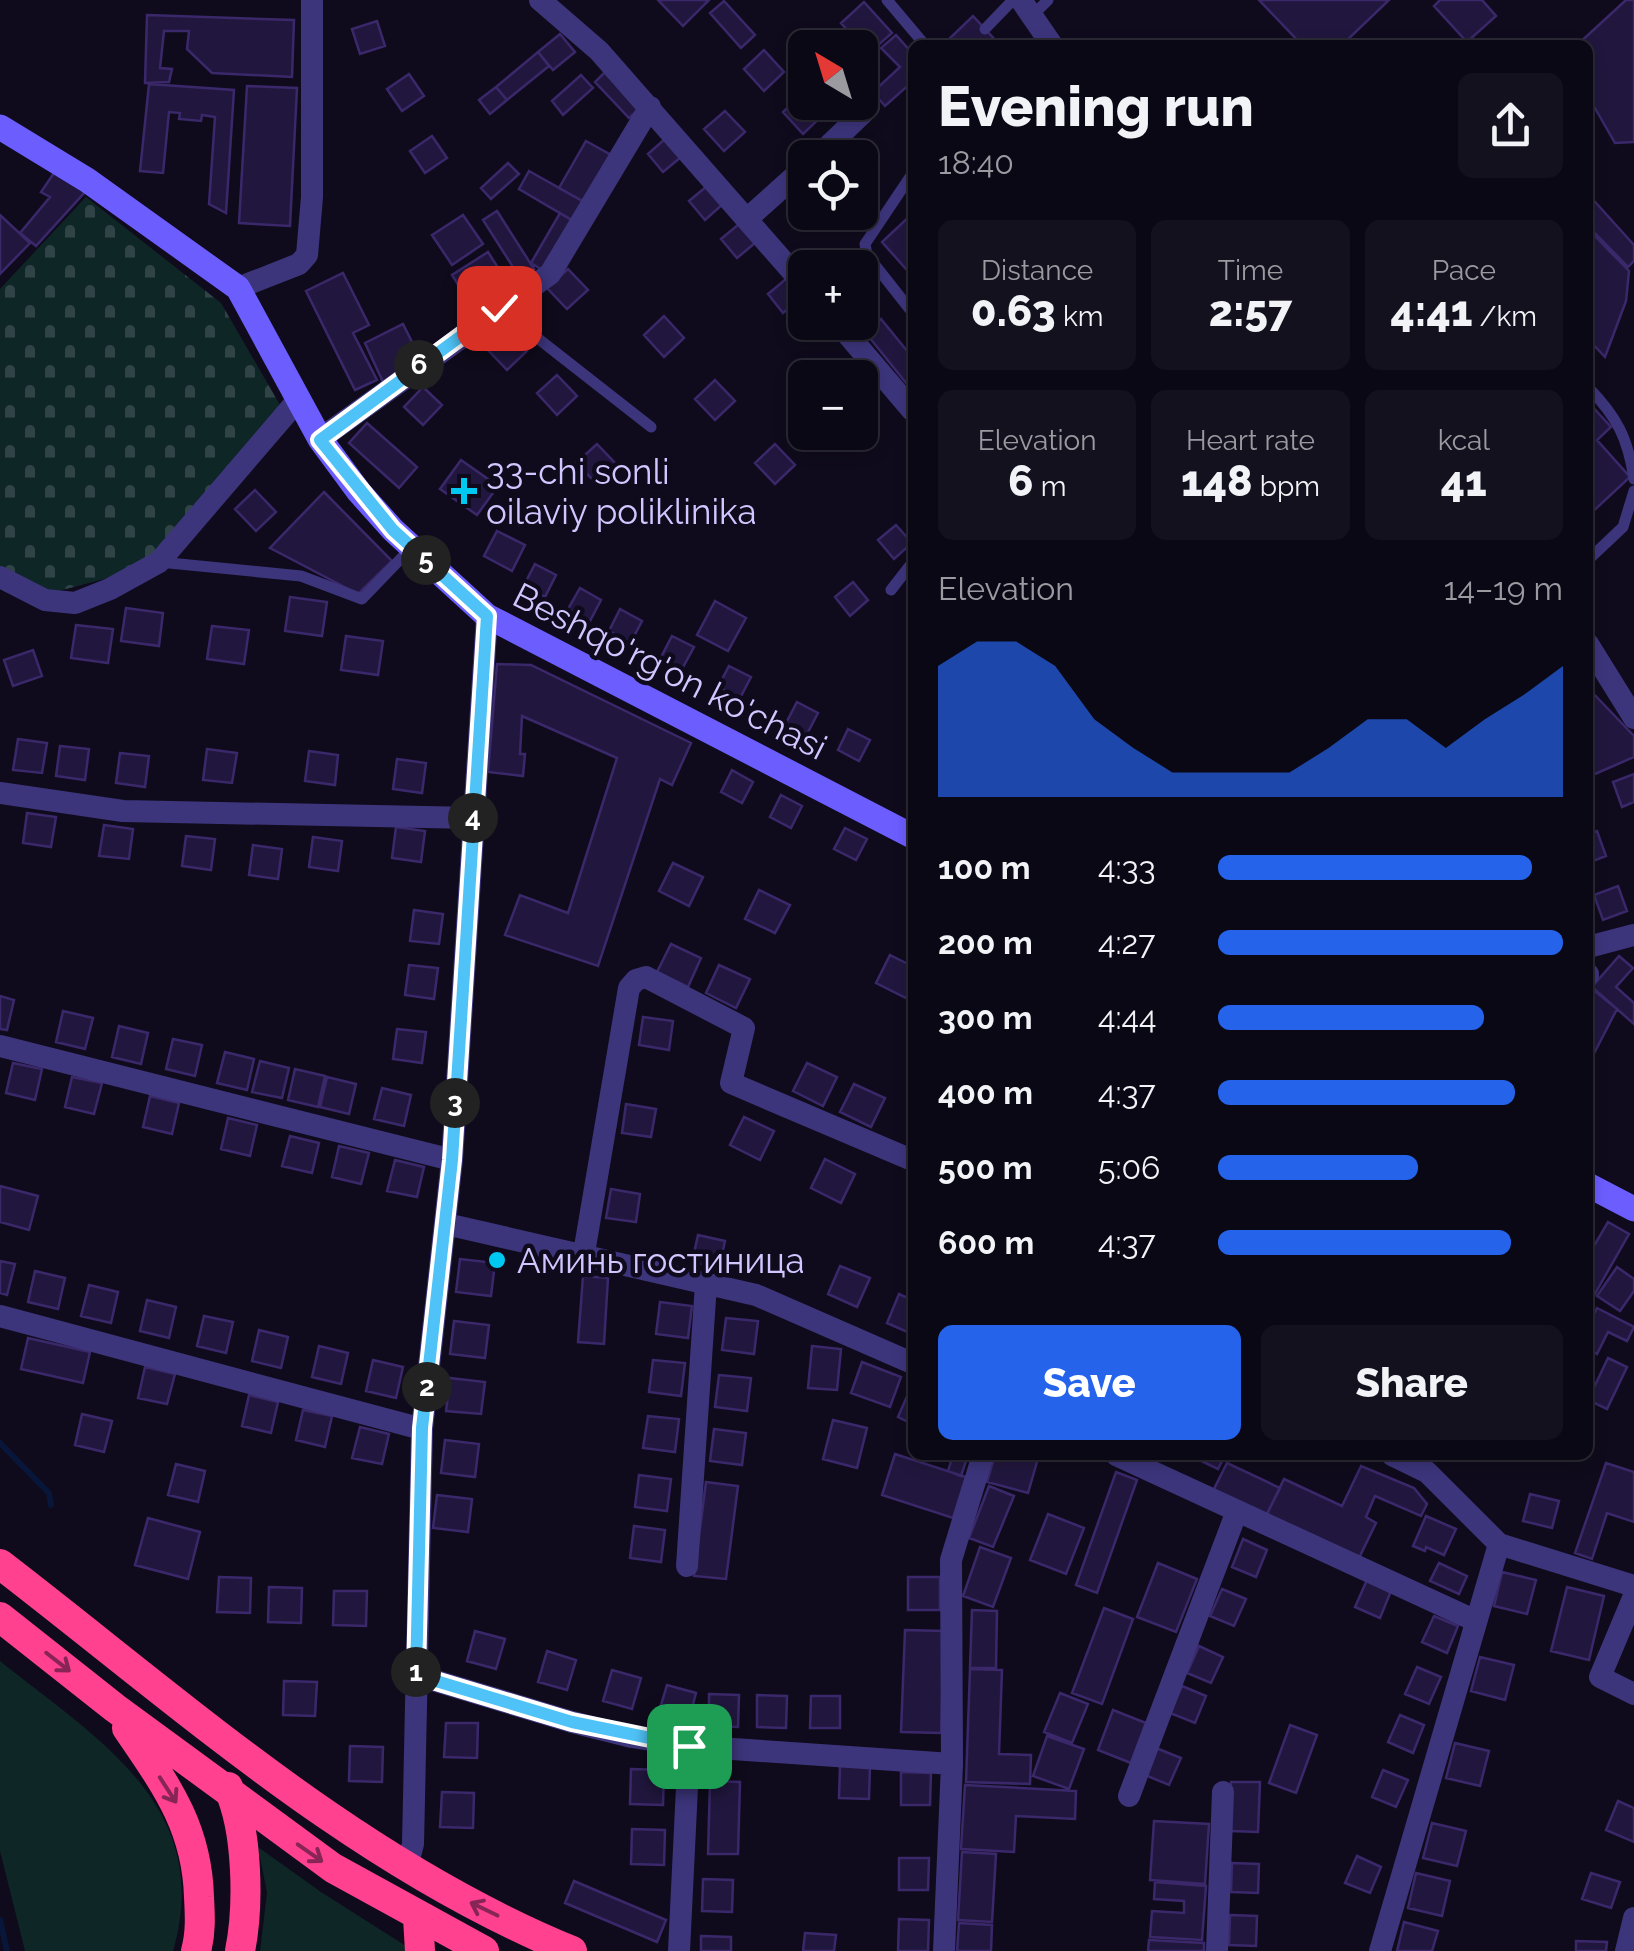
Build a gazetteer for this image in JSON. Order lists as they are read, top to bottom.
{
  "streets": {
    "street": ["Beshqo'rg'on ko'chasi"]
  },
  "places": {
    "health": ["33-chi sonli oilaviy poliklinika"],
    "other": ["Аминь гостиница"]
  },
  "north": "top left",
  "page": {
    "map_buttons": ["+", "−"],
    "heading": ["Evening run", "18:40"],
    "stats": [
      ["Distance", "0.63 km"],
      ["Time", "2:57"],
      ["Pace", "4:41 /km"],
      ["Elevation", "6 m"],
      ["Heart rate", "148 bpm"],
      ["kcal", "41"]
    ],
    "pins": [
      "6",
      "5",
      "4",
      "3",
      "2",
      "1"
    ],
    "chart": ["Elevation", "14–19 m"],
    "list": [
      {
        "name": "100 m",
        "note": "4:33"
      },
      {
        "name": "200 m",
        "note": "4:27"
      },
      {
        "name": "300 m",
        "note": "4:44"
      },
      {
        "name": "400 m",
        "note": "4:37"
      },
      {
        "name": "500 m",
        "note": "5:06"
      },
      {
        "name": "600 m",
        "note": "4:37"
      }
    ],
    "buttons": ["Save", "Share"]
  }
}
